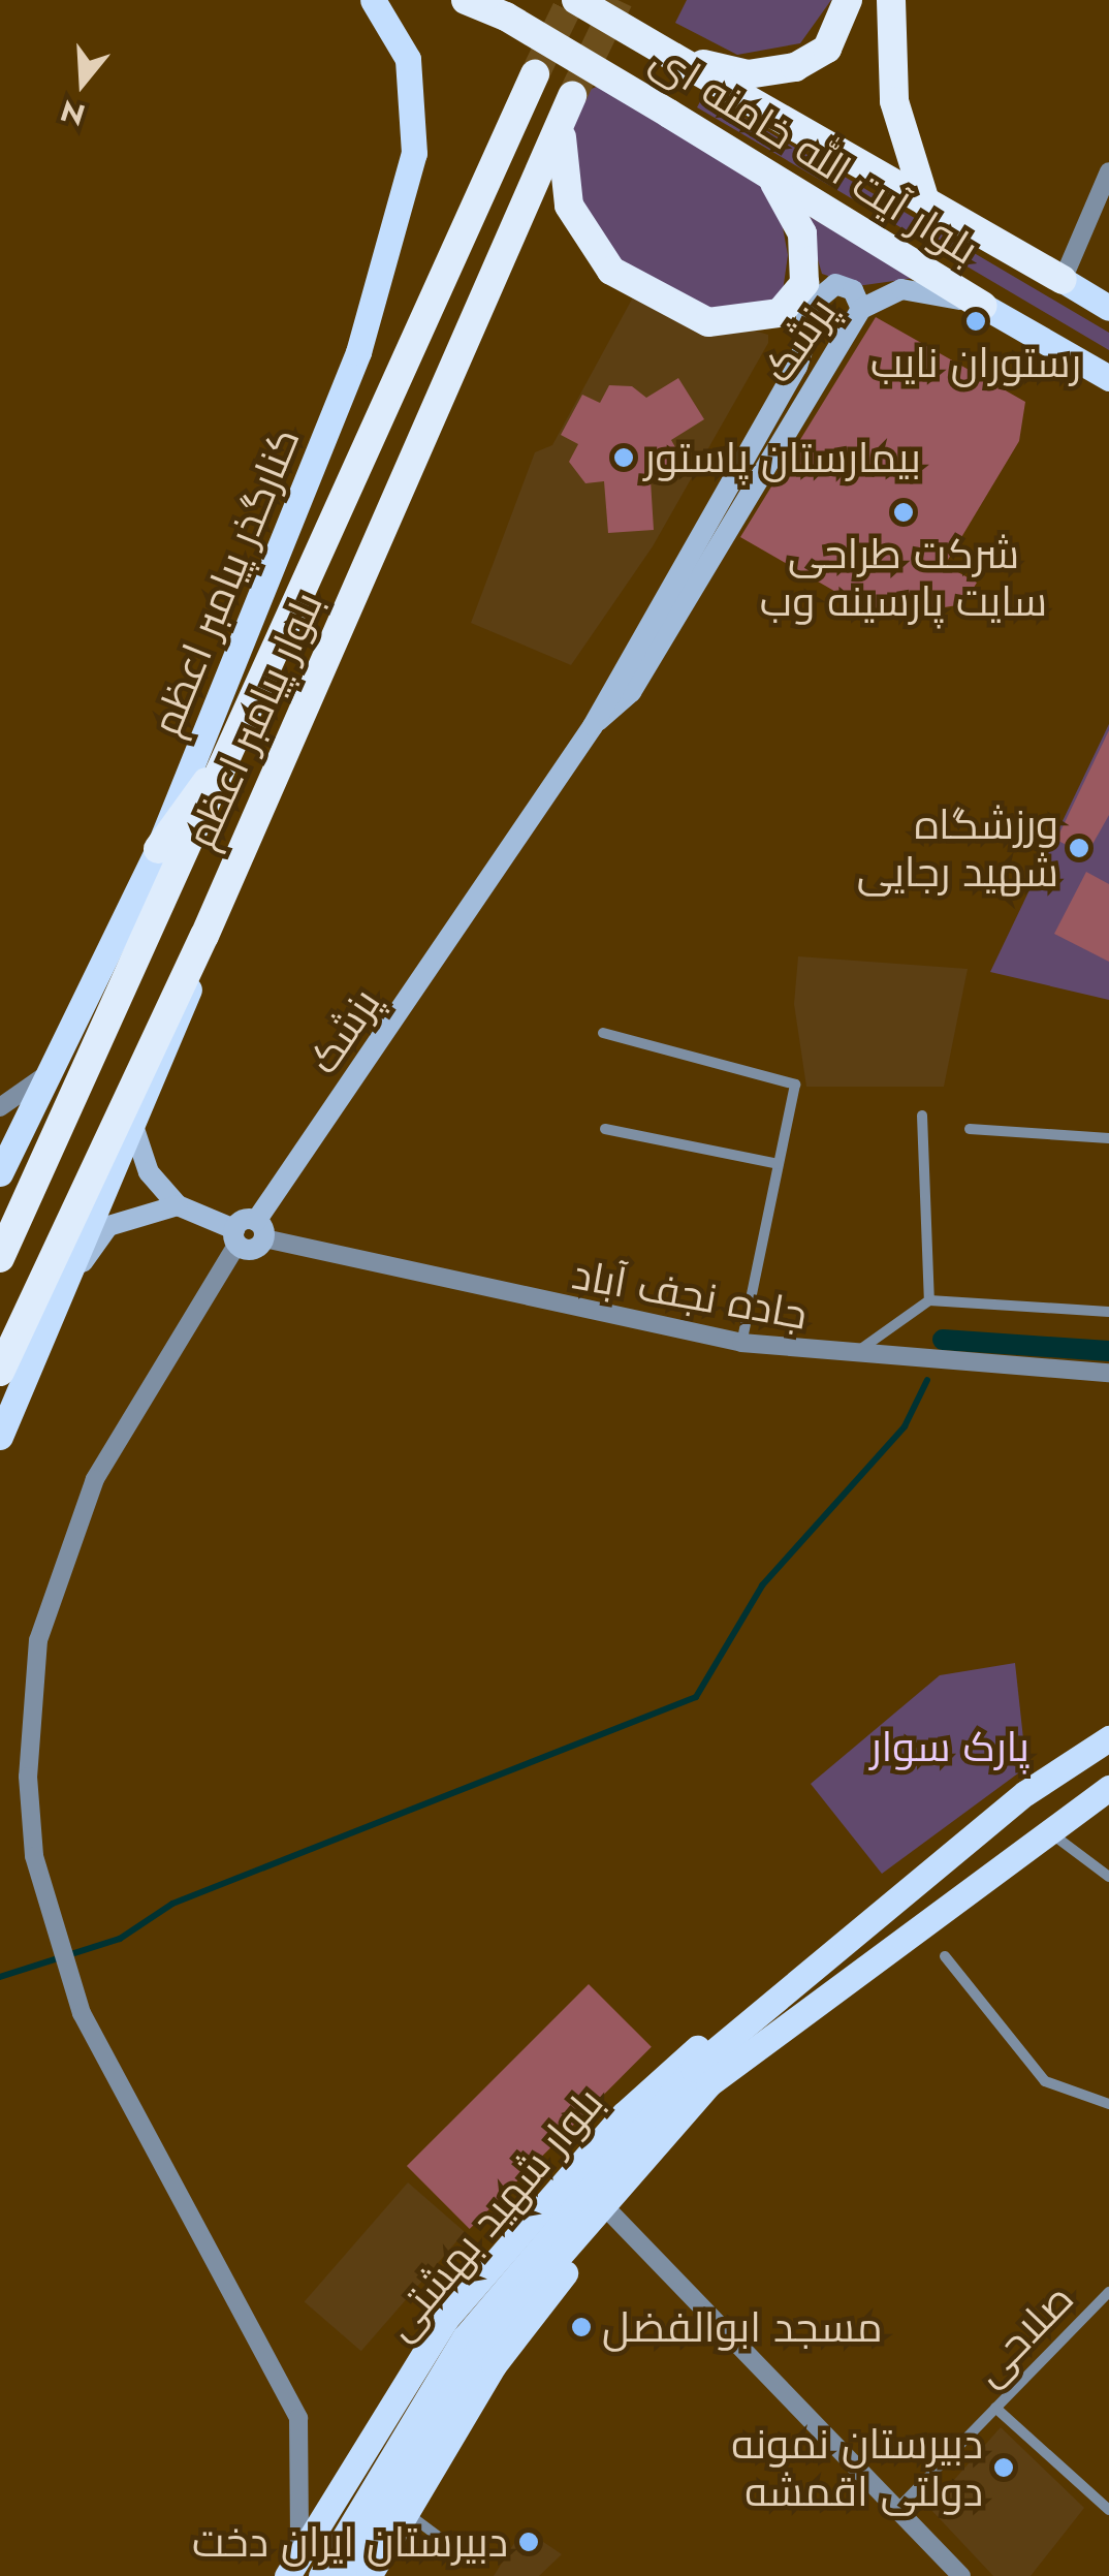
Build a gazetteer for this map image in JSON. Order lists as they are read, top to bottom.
{
  "streets": {
    "highway": ["بلوار آیت الله خامنه ای", "بلوار پیامبر اعظم"],
    "main road": ["پزشک", "کنارگذر پیامبر اعظم", "بلوار شهید بهشتی"],
    "street": ["جاده نجف آباد", "صلاحی"]
  },
  "crossings": [
    ["بلوار آیت الله خامنه ای", "پزشک"],
    ["پزشک", "بلوار پیامبر اعظم"],
    ["پزشک", "جاده نجف آباد"]
  ],
  "parks": ["پارک سوار"],
  "places": [
    "رستوران نایب",
    "بیمارستان پاستور",
    "شرکت طراحی سایت پارسینه وب",
    "ورزشگاه شهید رجایی",
    "مسجد ابوالفضل",
    "دبیرستان نمونه دولتی اقمشه",
    "دبیرستان ایران دخت"
  ],
  "north": "bottom"
}
